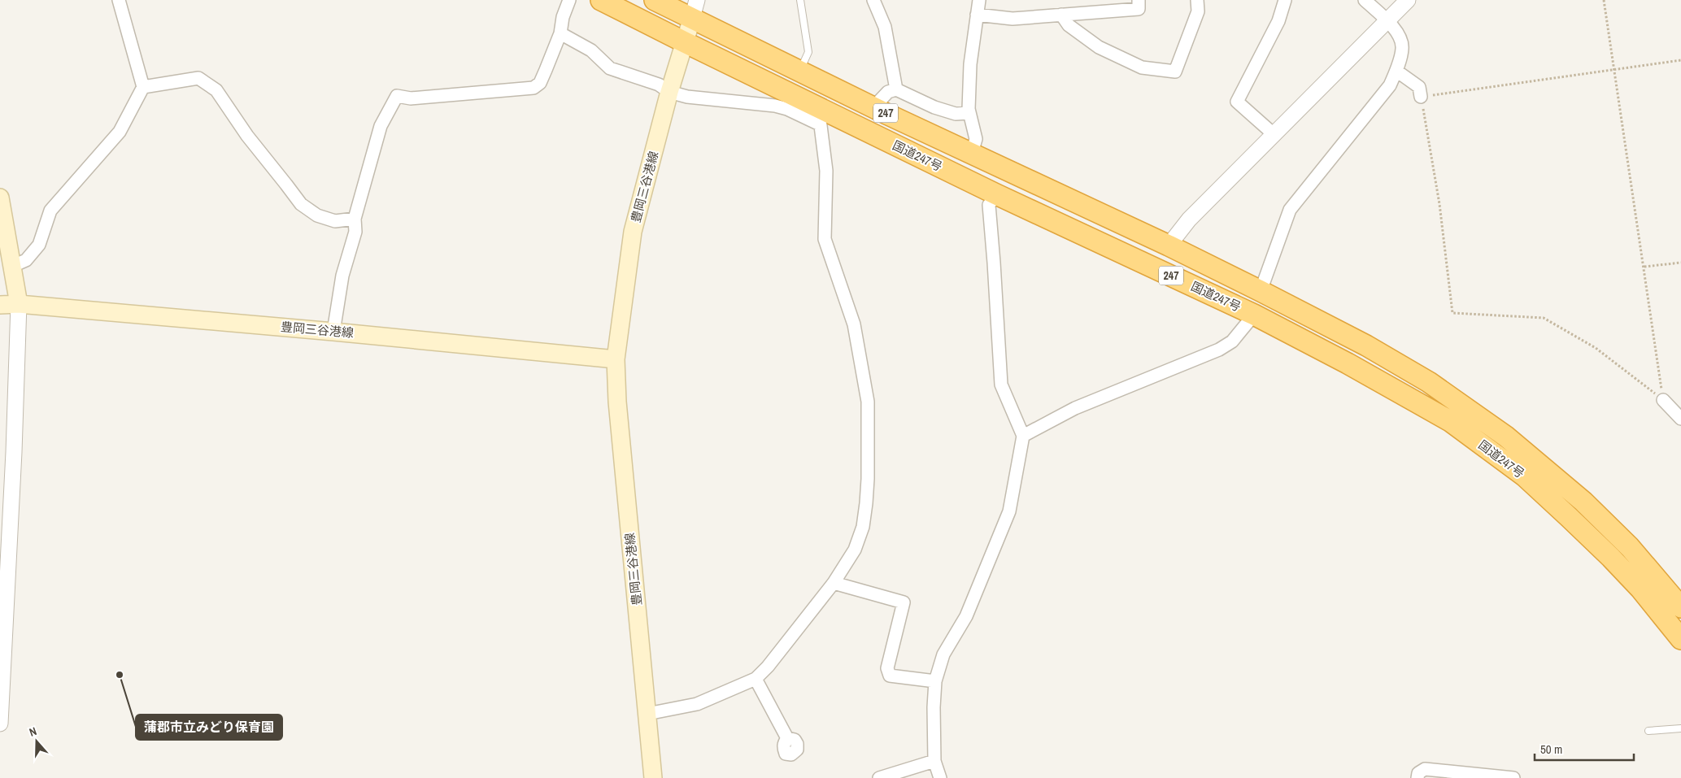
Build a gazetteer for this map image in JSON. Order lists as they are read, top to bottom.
{
  "streets": {
    "highway": ["247", "国道247号"],
    "main road": ["豊岡三谷港線"]
  },
  "crossings": [
    ["国道247号", "豊岡三谷港線"]
  ],
  "places": ["蒲郡市立みどり保育園"],
  "scale_bar": "50 m",
  "north": "top"
}
